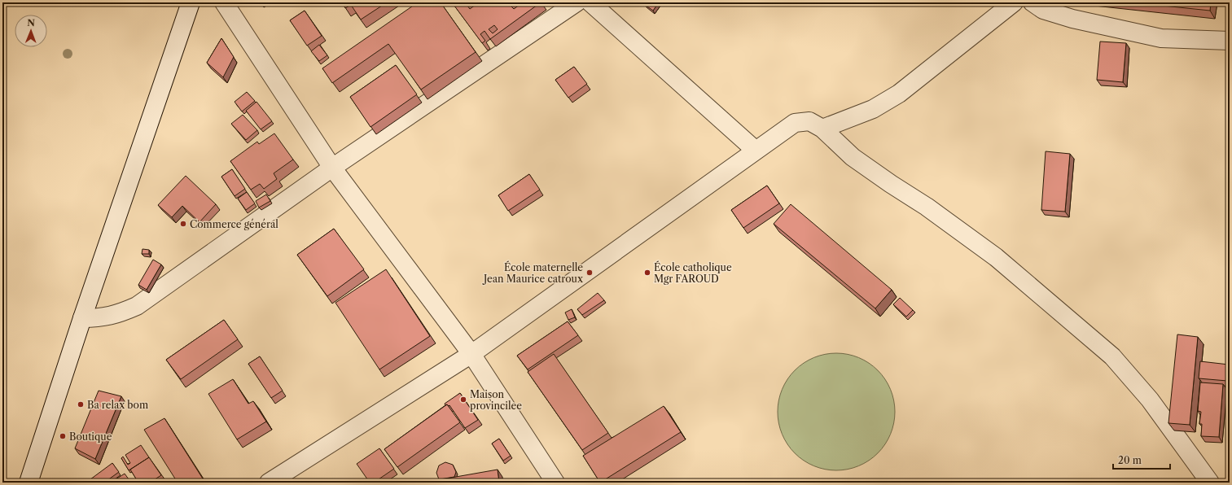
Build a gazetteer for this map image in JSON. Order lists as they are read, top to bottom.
{
  "places": [
    "Commerce général",
    "École maternelle Jean Maurice catroux",
    "École catholique Mgr FAROUD",
    "Maison provincilee",
    "Ba relax bom",
    "Boutique"
  ],
  "scale_bar": "20 m",
  "north": "top"
}
